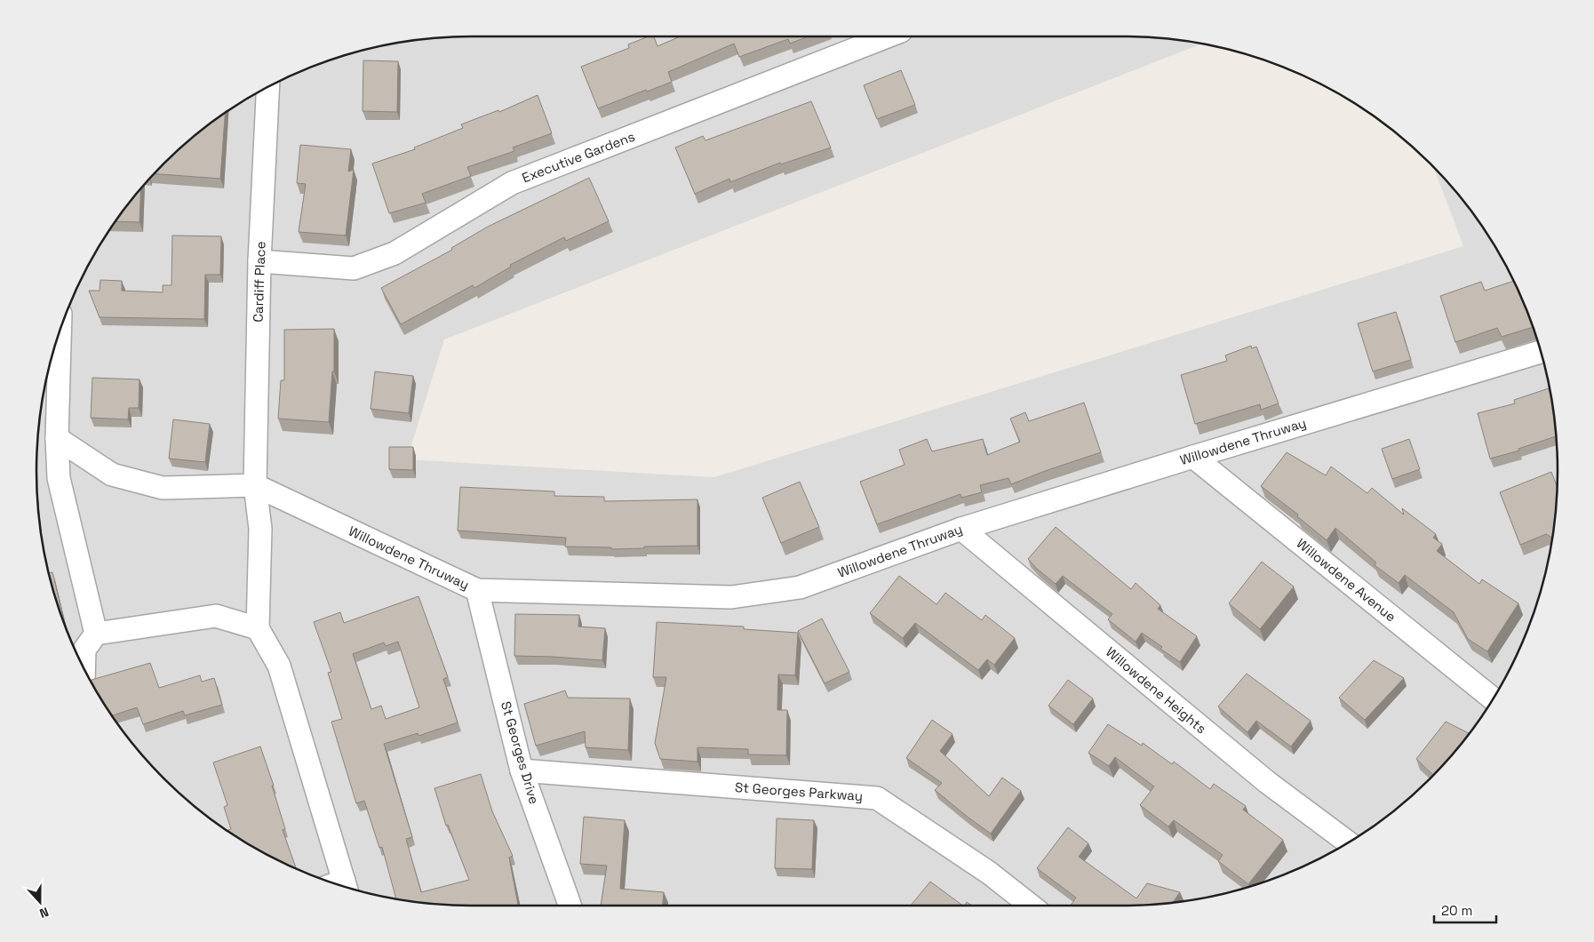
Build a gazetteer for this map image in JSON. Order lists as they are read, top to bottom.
{
  "streets": {
    "street": [
      "Executive Gardens",
      "Cardiff Place",
      "Willowdene Thruway",
      "Willowdene Avenue",
      "Willowdene Heights",
      "St Georges Drive",
      "St Georges Parkway"
    ]
  },
  "crossings": [
    ["Executive Gardens", "Cardiff Place"],
    ["Cardiff Place", "Willowdene Thruway"],
    ["Willowdene Thruway", "Willowdene Avenue"],
    ["Willowdene Thruway", "Willowdene Heights"],
    ["Willowdene Thruway", "St Georges Drive"],
    ["St Georges Drive", "St Georges Parkway"]
  ],
  "scale_bar": "20 m",
  "north": "bottom"
}
